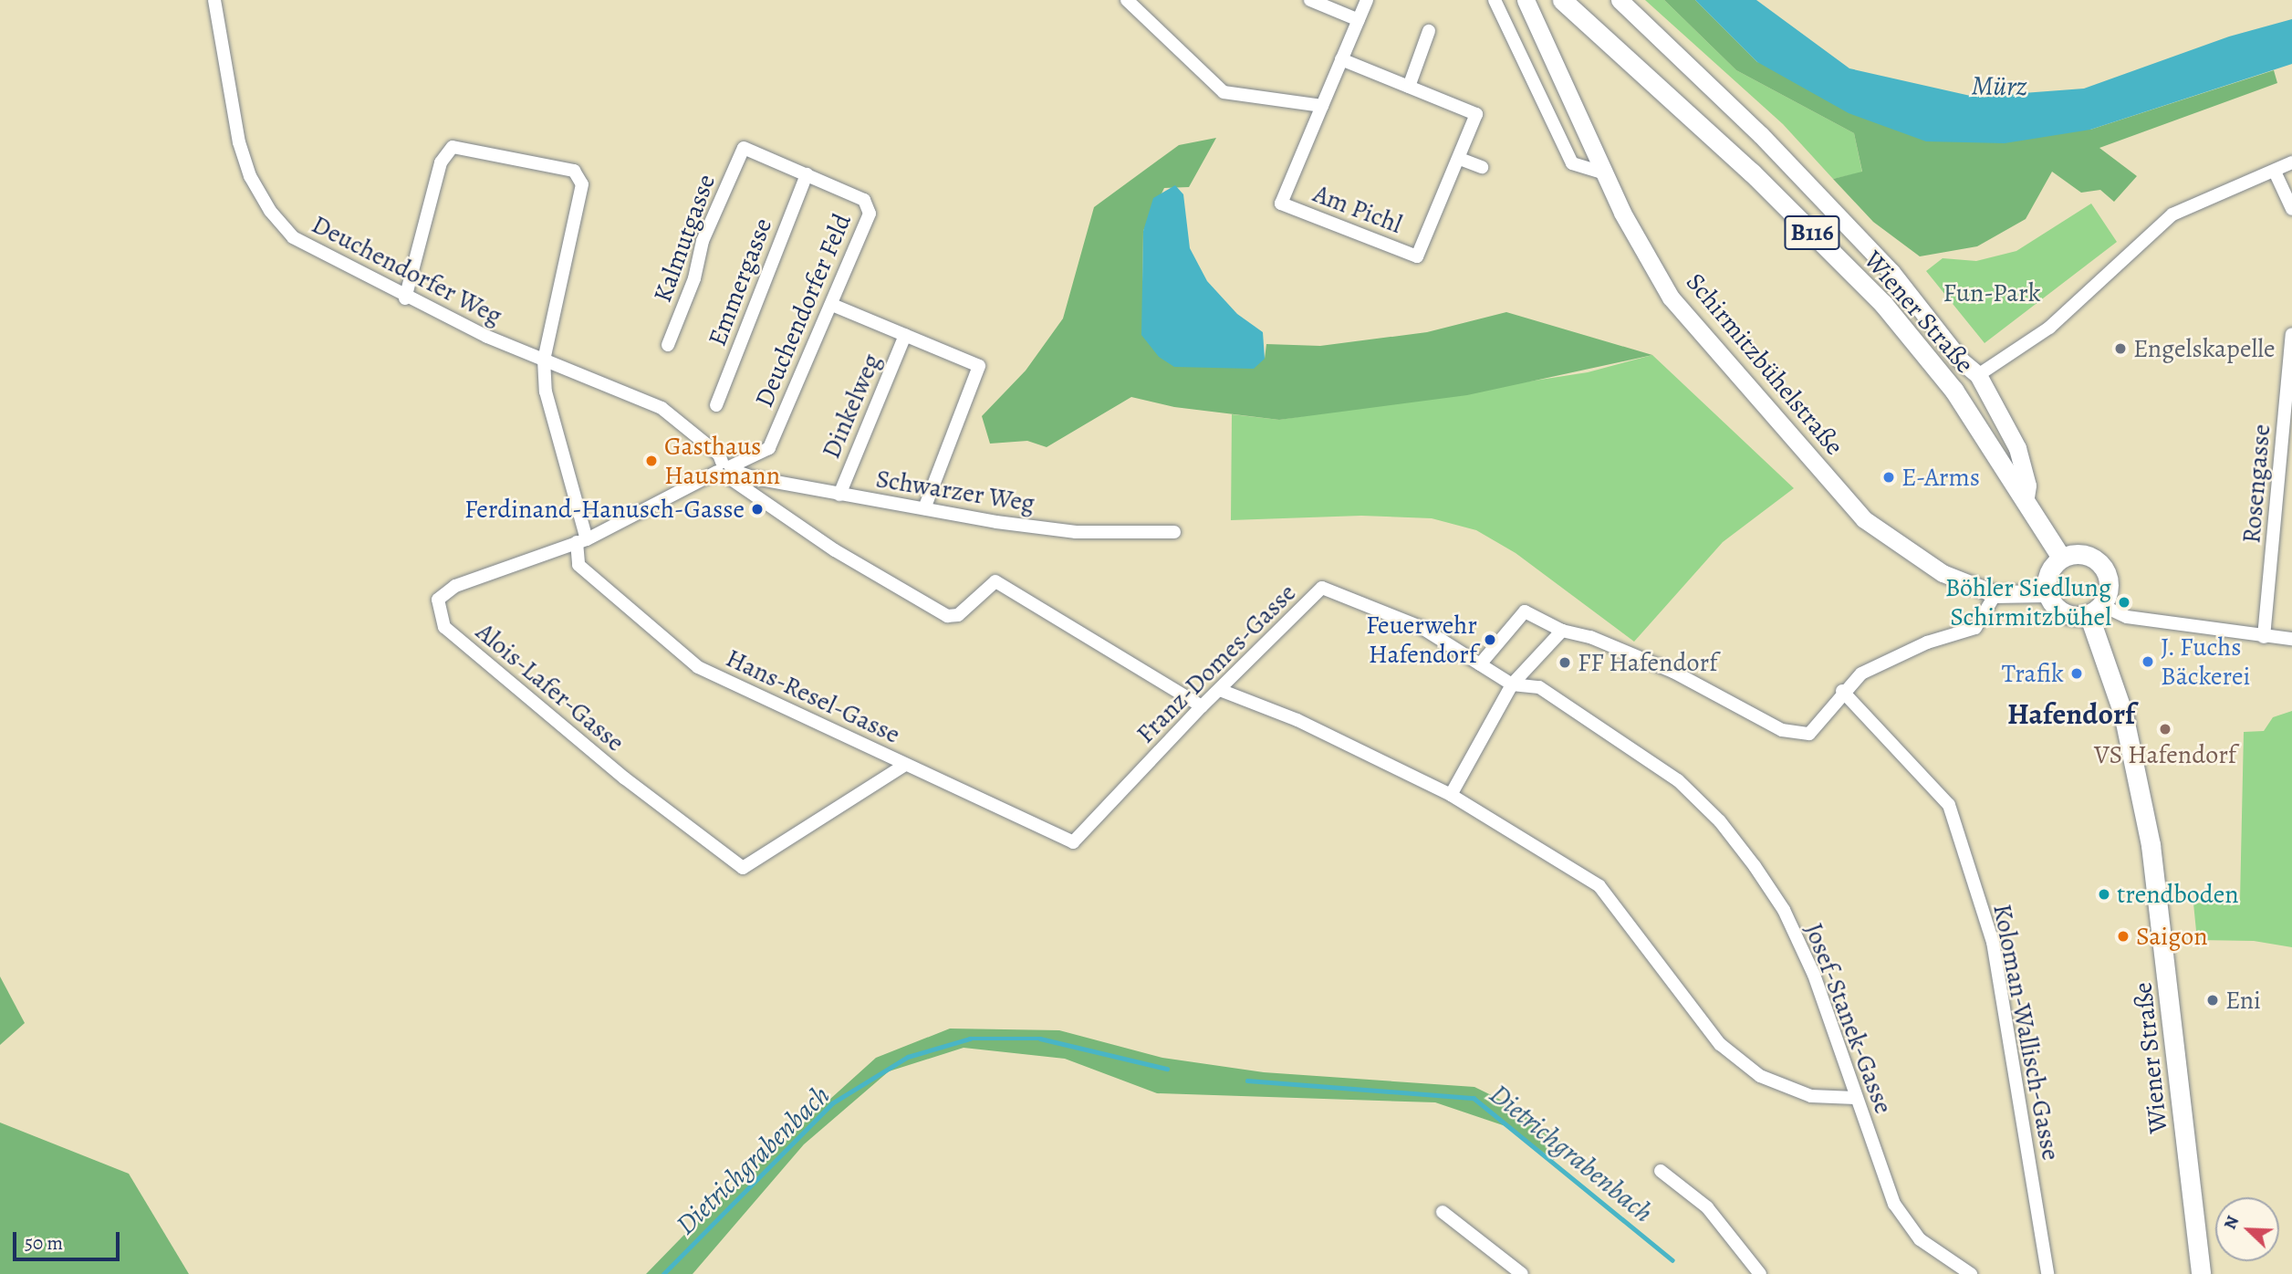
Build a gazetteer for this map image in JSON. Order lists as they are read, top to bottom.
{
  "streets": {
    "main road": ["B116", "Wiener Straße", "Schirmitzbühelstraße"],
    "street": [
      "Am Pichl",
      "Kalmutgasse",
      "Deuchendorfer Weg",
      "Emmergasse",
      "Deuchendorfer Feld",
      "Dinkelweg",
      "Rosengasse",
      "Schwarzer Weg",
      "Franz-Domes-Gasse",
      "Alois-Lafer-Gasse",
      "Hans-Resel-Gasse",
      "Josef-Stanek-Gasse",
      "Koloman-Wallisch-Gasse"
    ]
  },
  "crossings": [
    ["Kalmutgasse", "Deuchendorfer Feld"],
    ["Deuchendorfer Weg", "Deuchendorfer Feld"],
    ["Deuchendorfer Weg", "Schwarzer Weg"],
    ["Deuchendorfer Weg", "Alois-Lafer-Gasse"],
    ["Deuchendorfer Weg", "Hans-Resel-Gasse"],
    ["Emmergasse", "Deuchendorfer Feld"],
    ["Deuchendorfer Feld", "Schwarzer Weg"],
    ["Deuchendorfer Feld", "Alois-Lafer-Gasse"],
    ["Dinkelweg", "Schwarzer Weg"],
    ["Schwarzer Weg", "Alois-Lafer-Gasse"],
    ["Franz-Domes-Gasse", "Hans-Resel-Gasse"],
    ["Franz-Domes-Gasse", "Josef-Stanek-Gasse"],
    ["Alois-Lafer-Gasse", "Hans-Resel-Gasse"]
  ],
  "districts": ["Hafendorf"],
  "water": ["Mürz", "Dietrichgrabenbach"],
  "parks": ["Fun-Park"],
  "places": [
    "Engelskapelle",
    "Gasthaus Hausmann",
    "E-Arms",
    "Ferdinand-Hanusch-Gasse",
    "Böhler Siedlung Schirmitzbühel",
    "Feuerwehr Hafendorf",
    "J. Fuchs Bäckerei",
    "FF Hafendorf",
    "Trafik",
    "VS Hafendorf",
    "trendboden",
    "Saigon",
    "Eni"
  ],
  "scale_bar": "50 m",
  "north": "top left"
}
